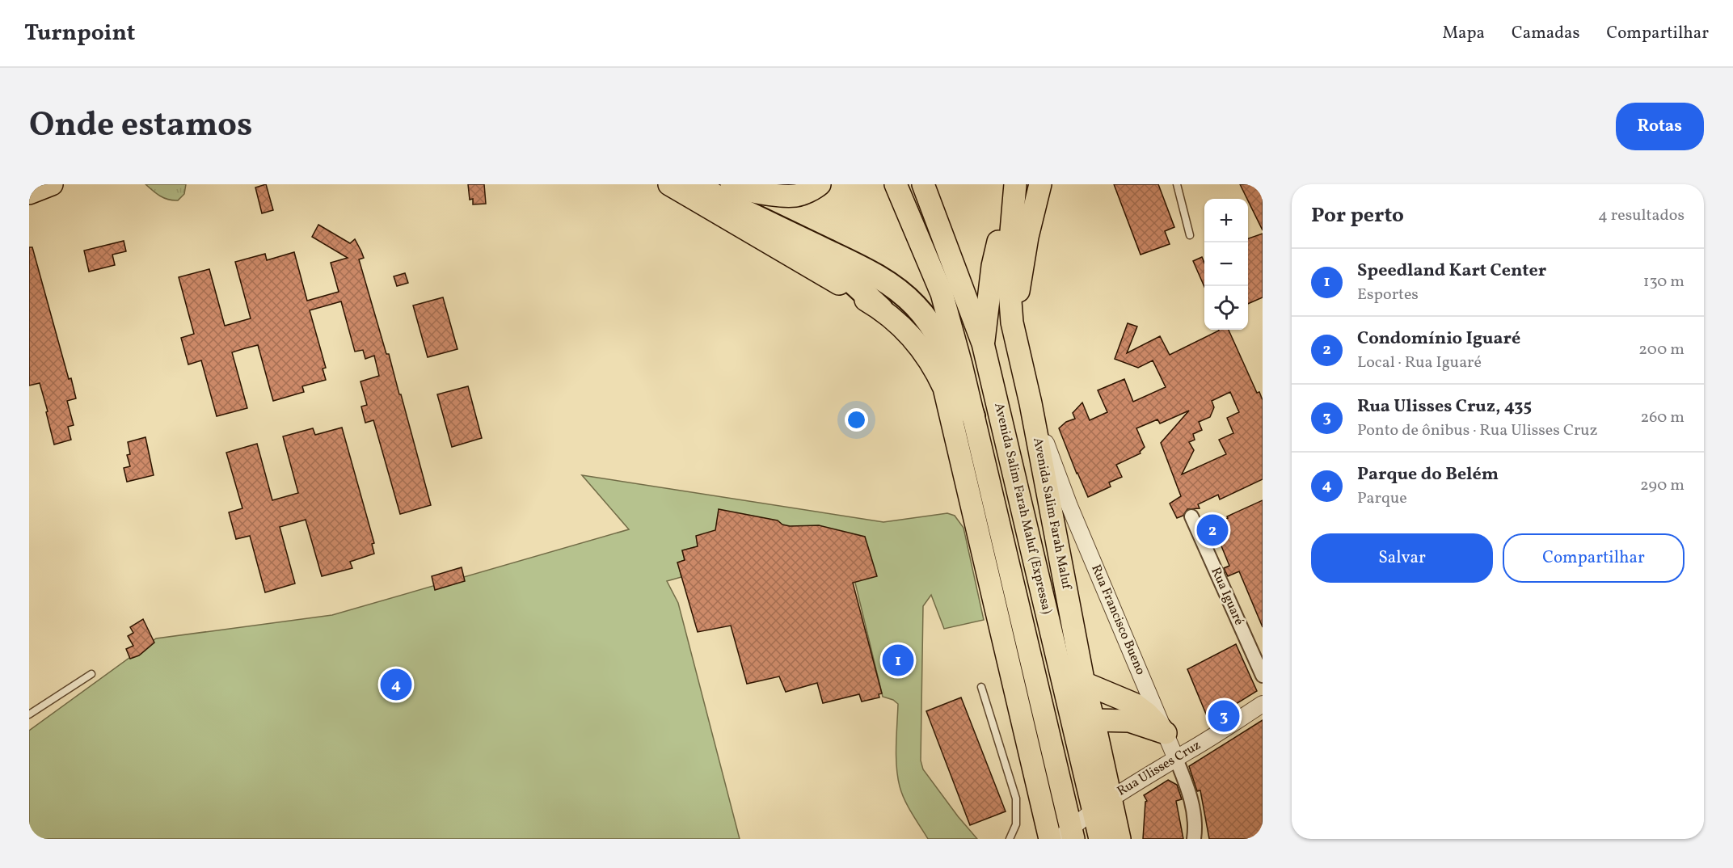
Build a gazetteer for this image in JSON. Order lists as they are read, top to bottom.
{
  "streets": {
    "highway": ["Avenida Salim Farah Maluf (Expressa)", "Avenida Salim Farah Maluf"],
    "street": ["Rua Iguaré", "Rua Francisco Bueno", "Rua Ulisses Cruz"]
  },
  "crossings": [
    ["Avenida Salim Farah Maluf (Expressa)", "Avenida Salim Farah Maluf"],
    ["Avenida Salim Farah Maluf (Expressa)", "Rua Ulisses Cruz"],
    ["Avenida Salim Farah Maluf", "Rua Francisco Bueno"],
    ["Avenida Salim Farah Maluf", "Rua Ulisses Cruz"],
    ["Rua Francisco Bueno", "Rua Ulisses Cruz"]
  ],
  "page": {
    "header": "Turnpoint",
    "nav": ["Mapa", "Camadas", "Compartilhar"],
    "title": "Onde estamos",
    "buttons": [
      "Rotas",
      ["Salvar", "Compartilhar"]
    ],
    "heading": ["Por perto", "4 resultados"],
    "map_buttons": ["+", "−"],
    "list": [
      {
        "mark": "1",
        "name": "Speedland Kart Center",
        "note": "Esportes",
        "value": "130 m"
      },
      {
        "mark": "2",
        "name": "Condomínio Iguaré",
        "note": "Local · Rua Iguaré",
        "value": "200 m"
      },
      {
        "mark": "3",
        "name": "Rua Ulisses Cruz, 435",
        "note": "Ponto de ônibus · Rua Ulisses Cruz",
        "value": "260 m"
      },
      {
        "mark": "4",
        "name": "Parque do Belém",
        "note": "Parque",
        "value": "290 m"
      }
    ],
    "pins": [
      "2",
      "1",
      "4",
      "3"
    ]
  }
}
